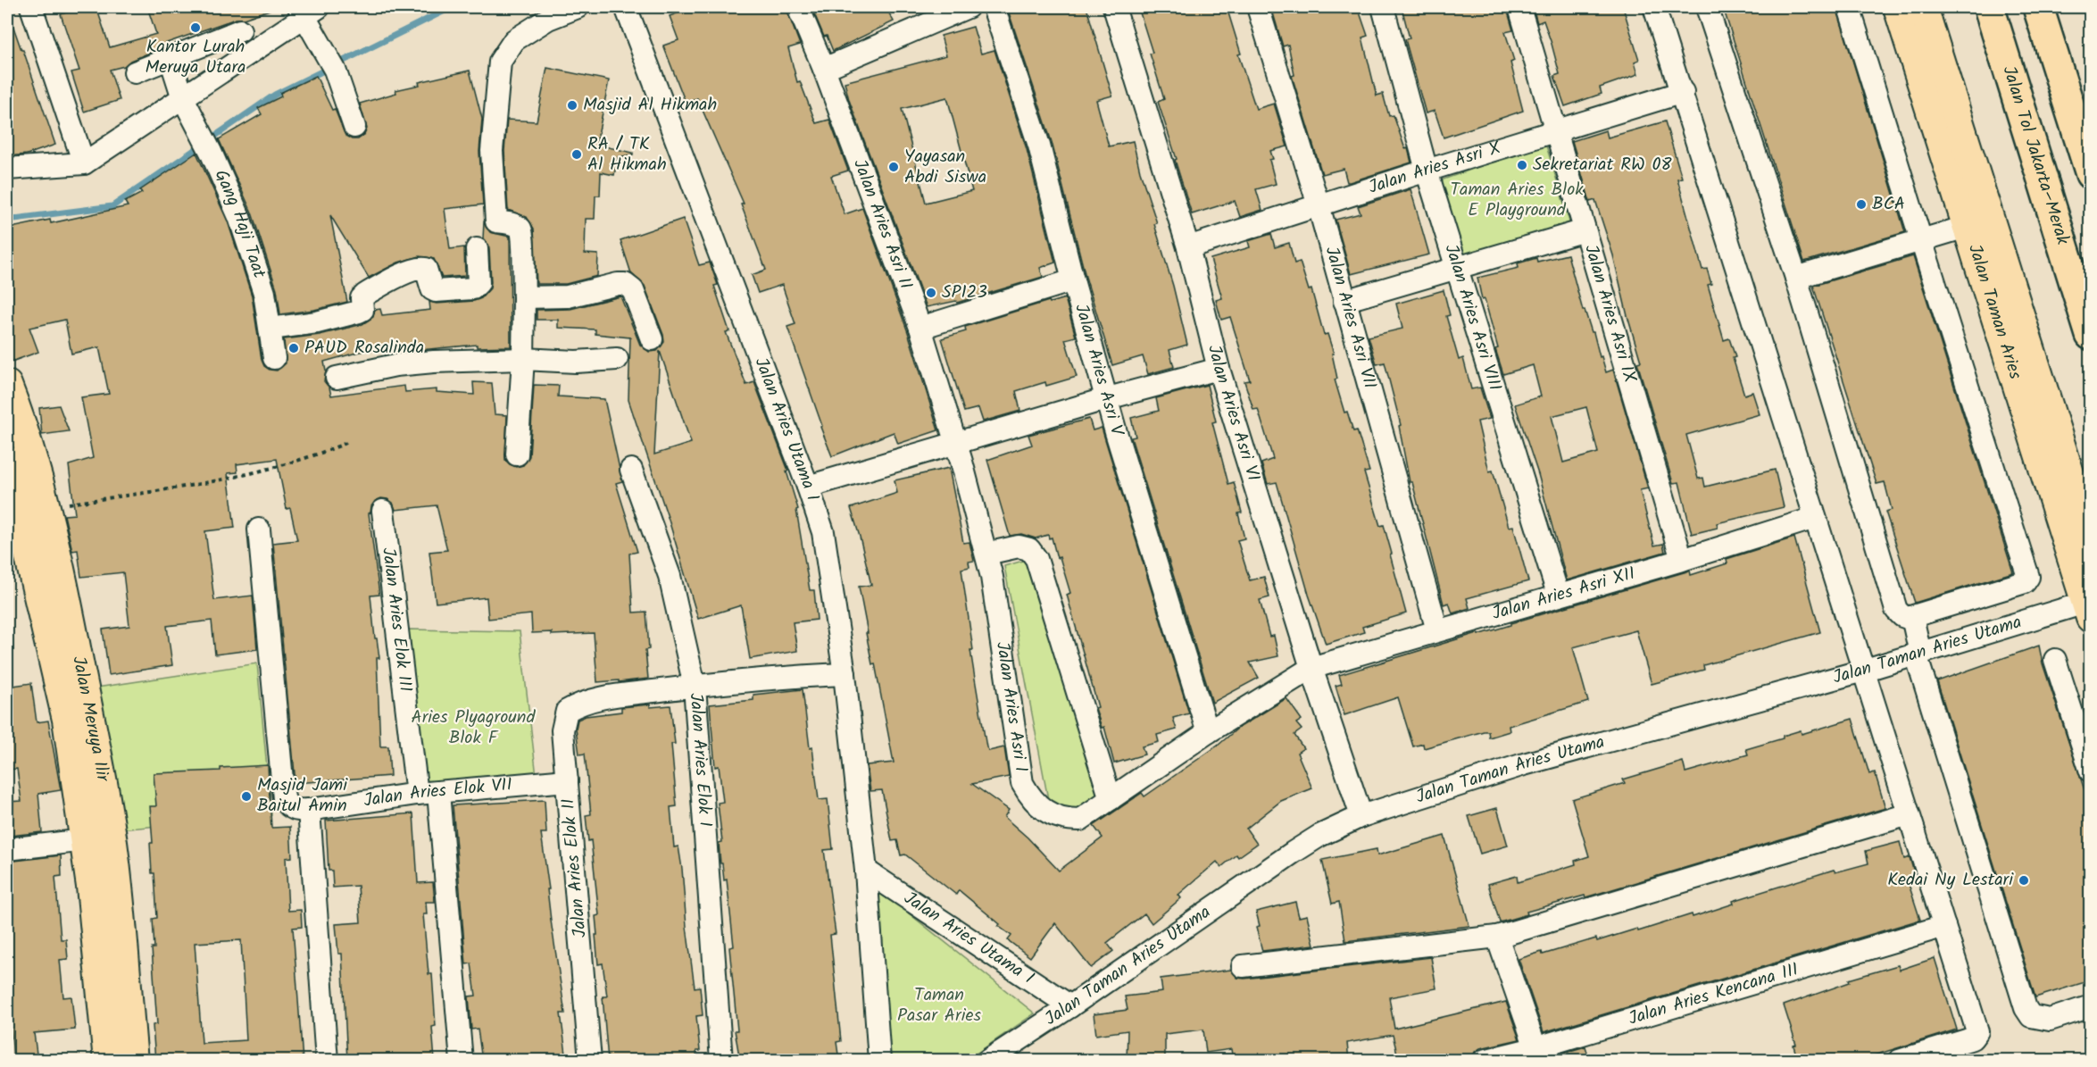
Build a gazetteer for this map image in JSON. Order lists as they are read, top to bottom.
{
  "streets": {
    "highway": ["Jalan Tol Jakarta–Merak"],
    "main road": ["Jalan Taman Aries", "Jalan Meruya Ilir"],
    "street": [
      "Jalan Aries Asri X",
      "Gang Haji Taat",
      "Jalan Aries Asri II",
      "Jalan Aries Asri IX",
      "Jalan Aries Asri VIII",
      "Jalan Aries Asri VII",
      "Jalan Aries Asri V",
      "Jalan Aries Asri VI",
      "Jalan Aries Utama I",
      "Jalan Aries Asri XII",
      "Jalan Aries Elok III",
      "Jalan Taman Aries Utama",
      "Jalan Aries Asri I",
      "Jalan Aries Elok I",
      "Jalan Aries Elok VII",
      "Jalan Aries Elok II",
      "Jalan Aries Kencana III"
    ]
  },
  "crossings": [
    ["Jalan Aries Asri X", "Jalan Aries Asri IX"],
    ["Jalan Aries Asri X", "Jalan Aries Asri VIII"],
    ["Jalan Aries Asri X", "Jalan Aries Asri VII"],
    ["Jalan Aries Asri X", "Jalan Aries Asri VI"],
    ["Jalan Aries Asri II", "Jalan Aries Asri I"],
    ["Jalan Taman Aries", "Jalan Taman Aries Utama"],
    ["Jalan Aries Asri IX", "Jalan Aries Asri XII"],
    ["Jalan Aries Asri VIII", "Jalan Aries Asri XII"],
    ["Jalan Aries Asri VII", "Jalan Aries Asri XII"],
    ["Jalan Aries Asri V", "Jalan Aries Asri I"],
    ["Jalan Aries Asri VI", "Jalan Aries Asri XII"],
    ["Jalan Aries Asri VI", "Jalan Taman Aries Utama"],
    ["Jalan Aries Asri VI", "Jalan Aries Asri I"],
    ["Jalan Aries Utama I", "Jalan Taman Aries Utama"],
    ["Jalan Aries Asri XII", "Jalan Aries Asri I"],
    ["Jalan Aries Elok III", "Jalan Aries Elok VII"],
    ["Jalan Aries Elok I", "Jalan Aries Elok II"],
    ["Jalan Aries Elok VII", "Jalan Aries Elok II"]
  ],
  "parks": ["Taman Aries Blok E Playground", "Aries Plyaground Blok F", "Taman Pasar Aries"],
  "places": [
    "Kantor Lurah Meruya Utara",
    "Masjid Al Hikmah",
    "RA / TK Al Hikmah",
    "Sekretariat RW 08",
    "Yayasan Abdi Siswa",
    "BCA",
    "SP123",
    "PAUD Rosalinda",
    "Masjid Jami Baitul Amin",
    "Kedai Ny Lestari"
  ]
}
